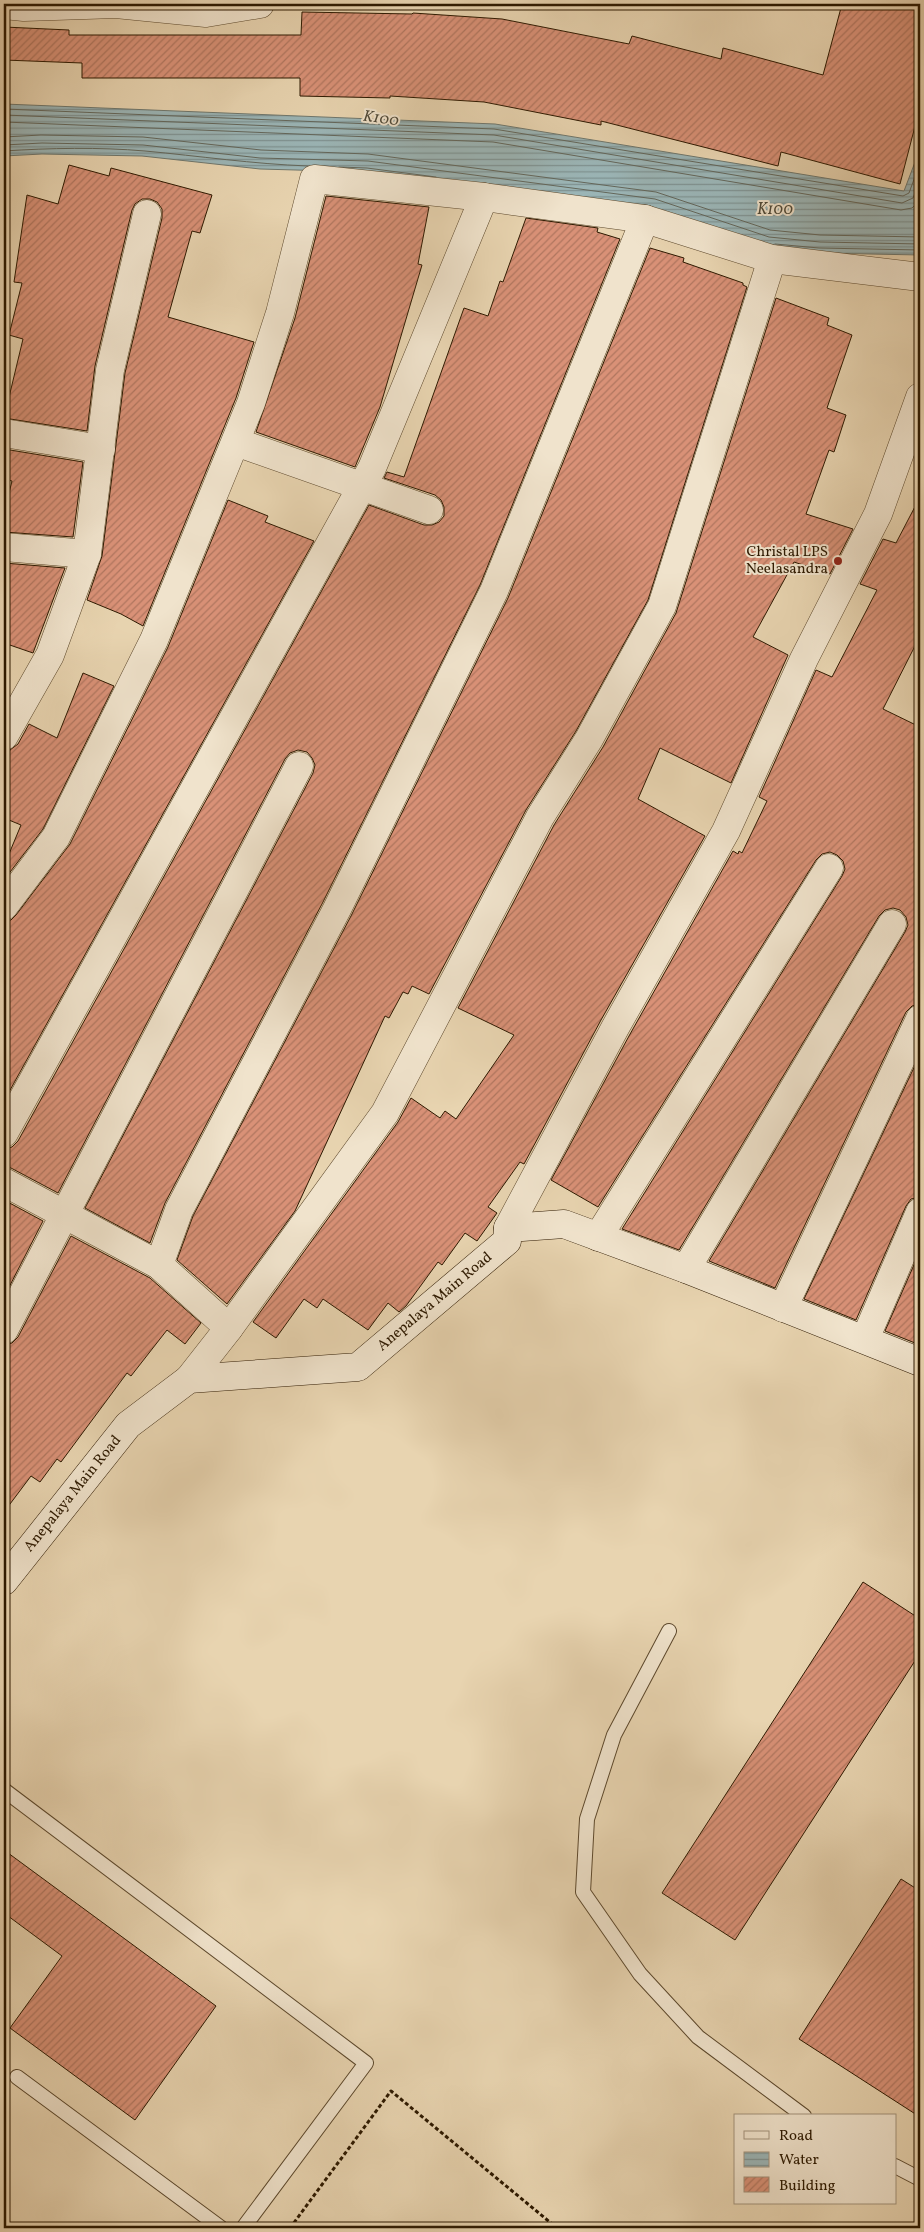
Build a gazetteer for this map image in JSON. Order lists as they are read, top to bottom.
{
  "streets": {
    "street": ["Anepalaya Main Road"]
  },
  "water": ["K100"],
  "places": ["Christal LPS Neelasandra"],
  "legend": ["Road", "Water", "Building"]
}
